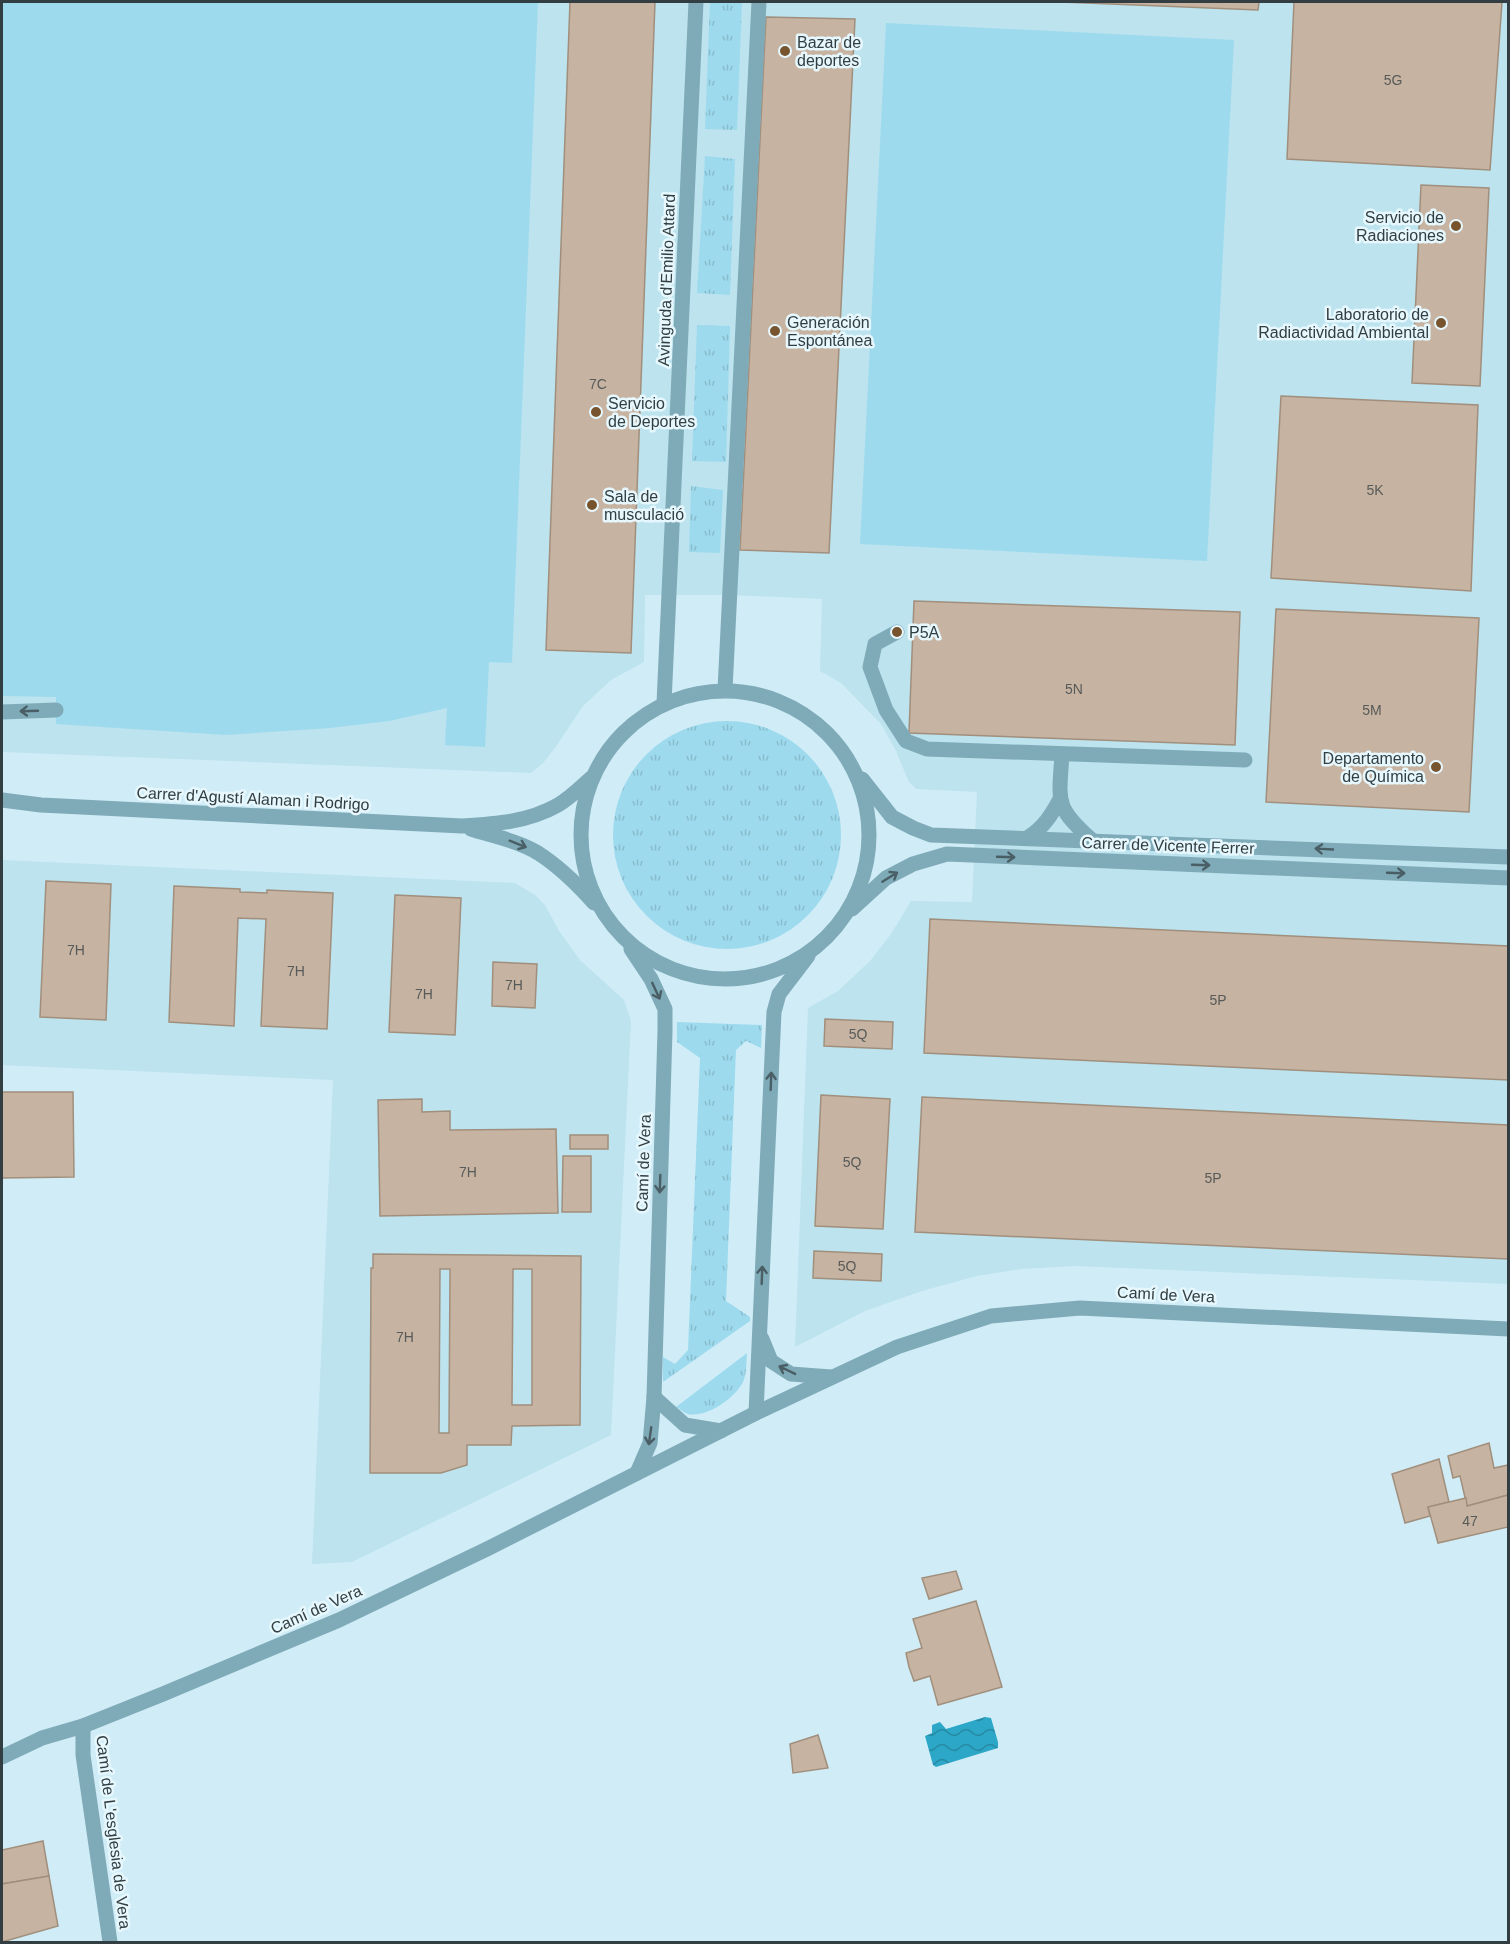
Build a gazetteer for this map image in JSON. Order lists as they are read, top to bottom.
{
  "streets": {
    "street": [
      "Avinguda d'Emilio Attard",
      "Carrer d'Agustí Alaman i Rodrigo",
      "Carrer de Vicente Ferrer",
      "Camí de Vera",
      "Camí de L'esglesia de Vera"
    ]
  },
  "crossings": [
    ["Camí de Vera", "Camí de L'esglesia de Vera"]
  ],
  "places": [
    "Bazar de deportes",
    "Servicio de Radiaciones",
    "Laboratorio de Radiactividad Ambiental",
    "Generación Espontánea",
    "Servicio de Deportes",
    "Sala de musculació",
    "P5A",
    "Departamento de Química"
  ],
  "house_numbers": [
    "5G",
    "7C",
    "5K",
    "5N",
    "5M",
    "7H",
    "7H",
    "7H",
    "7H",
    "5P",
    "5Q",
    "5Q",
    "7H",
    "5P",
    "5Q",
    "7H",
    "47"
  ]
}
